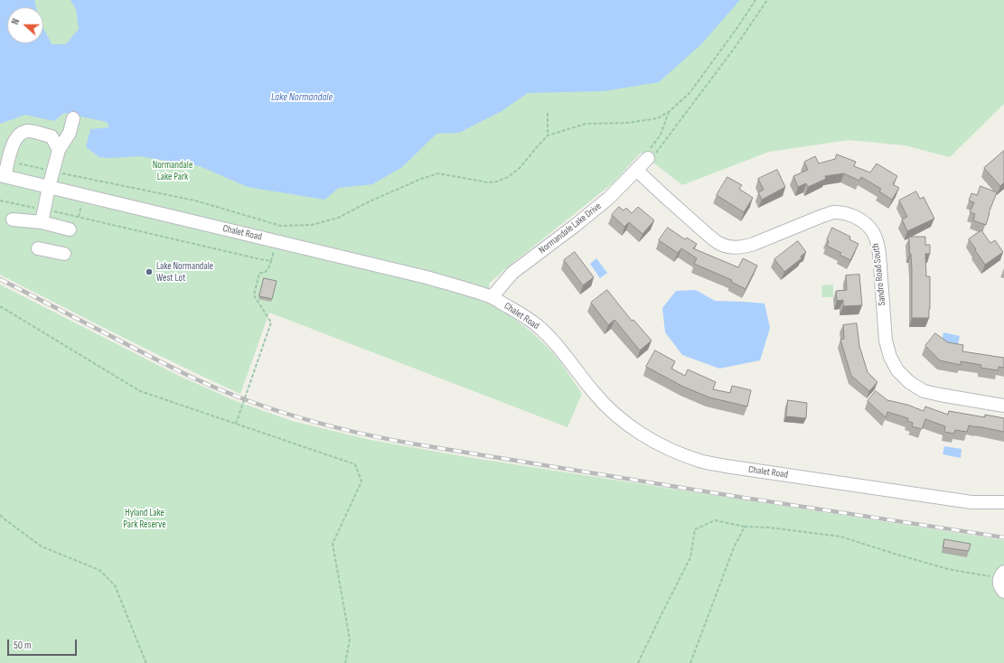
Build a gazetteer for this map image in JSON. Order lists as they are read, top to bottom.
{
  "streets": {
    "street": ["Normandale Lake Drive", "Chalet Road", "Sandro Road South"]
  },
  "crossings": [
    ["Normandale Lake Drive", "Chalet Road"],
    ["Normandale Lake Drive", "Sandro Road South"]
  ],
  "water": ["Lake Normandale"],
  "parks": ["Normandale Lake Park", "Hyland Lake Park Reserve"],
  "places": ["Lake Normandale West Lot"],
  "scale_bar": "50 m",
  "north": "left"
}
